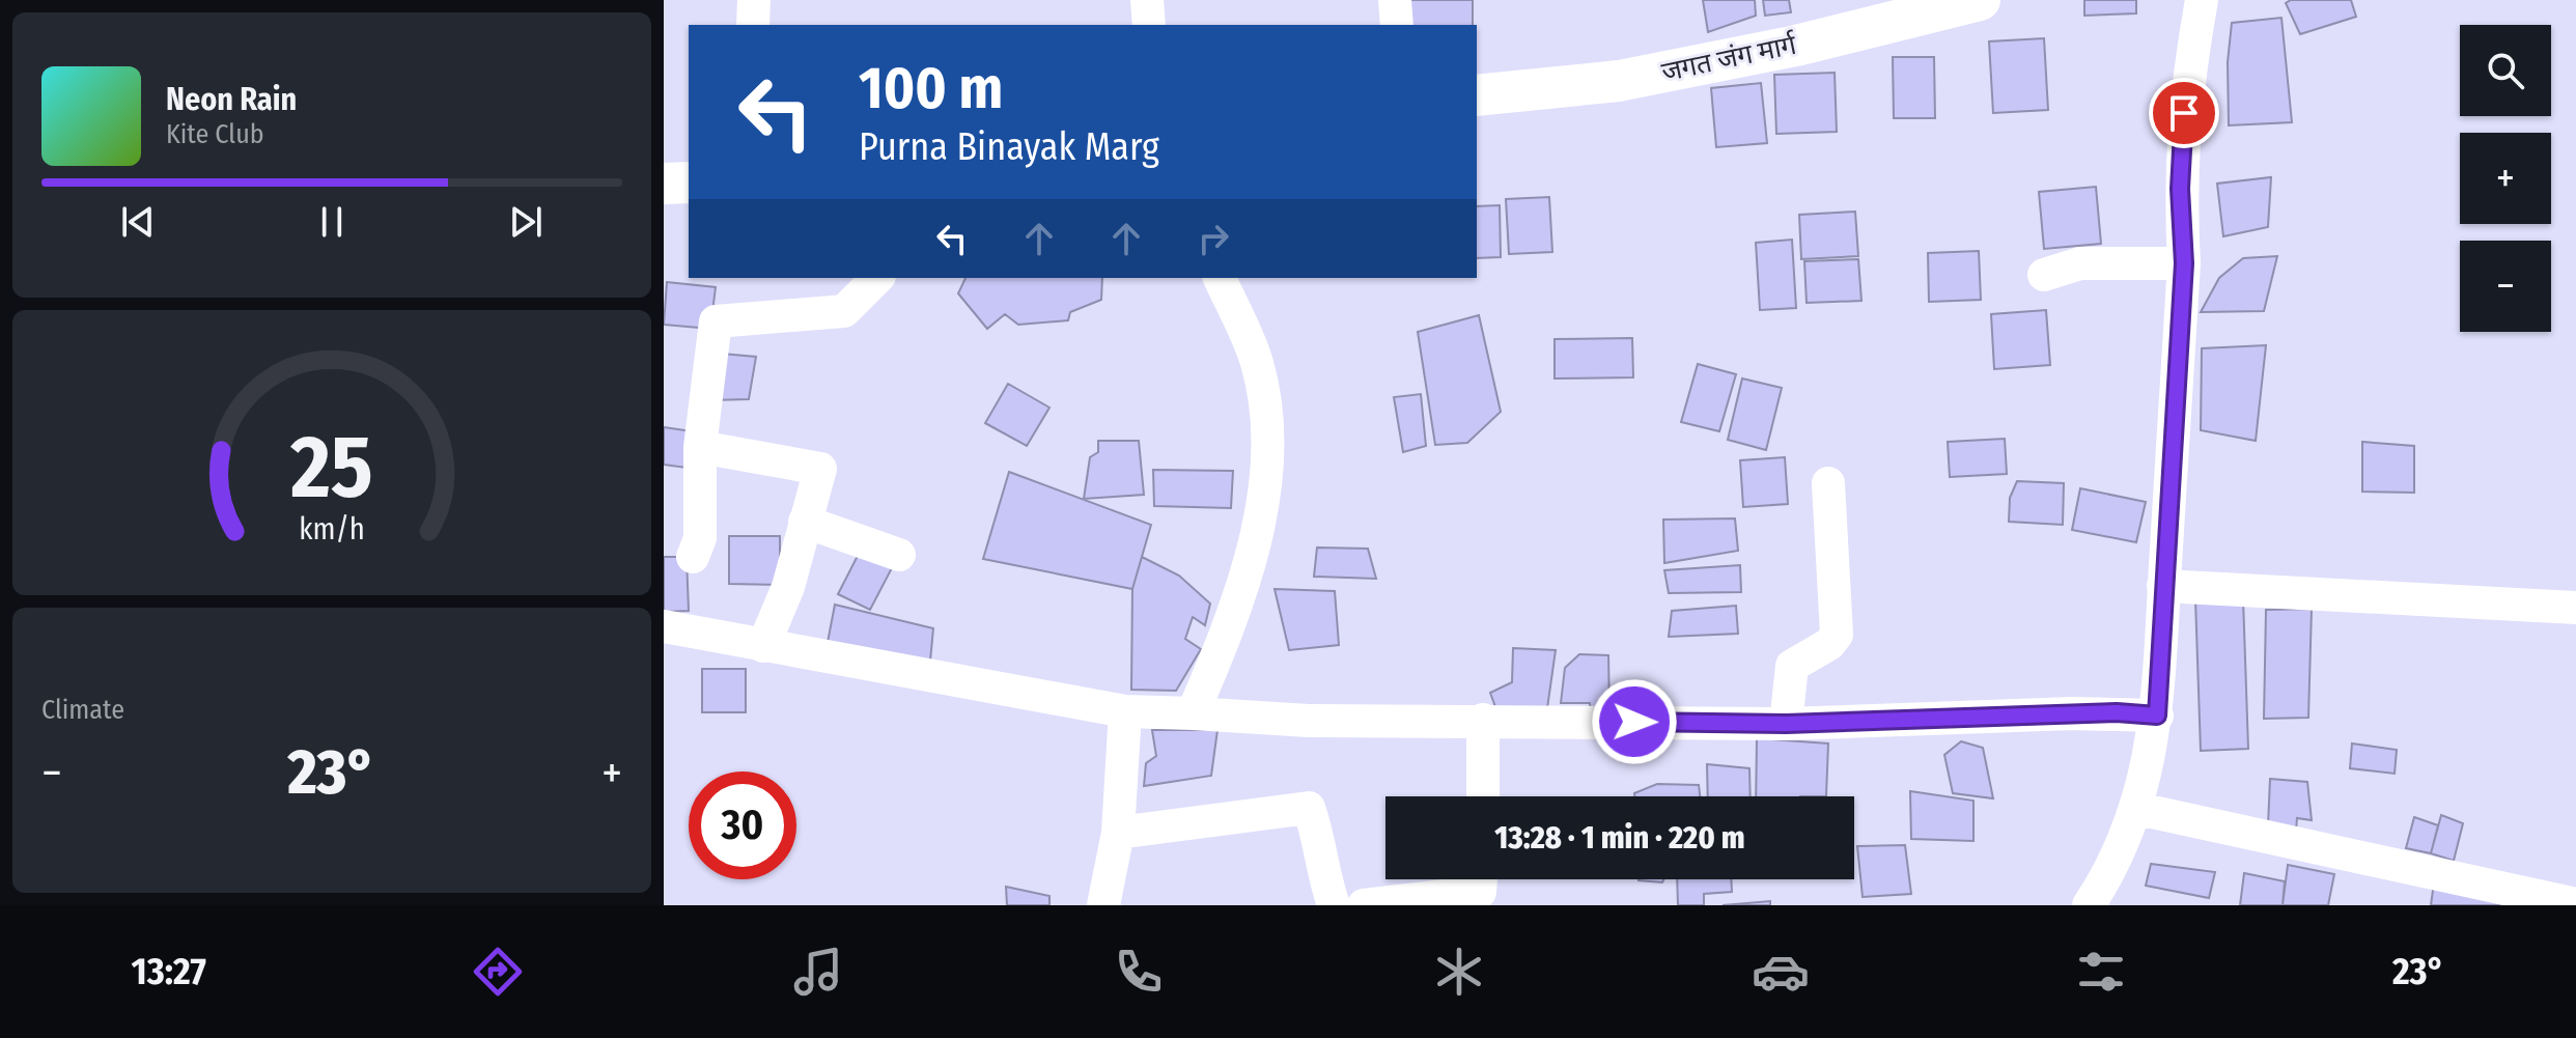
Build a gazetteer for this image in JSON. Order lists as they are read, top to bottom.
{
  "streets": {
    "street": ["जगत जंग मार्ग"]
  },
  "page": {
    "map_buttons": ["+", "−"],
    "turn": ["100 m", "Purna Binayak Marg"],
    "song": ["Neon Rain", "Kite Club"],
    "tile": "Climate",
    "heat": ["−", "23°", "+"],
    "limit": "30",
    "trip": "13:28 · 1 min · 220 m",
    "tabs": ["13:27", "23°"],
    "gauge": ["25", "km/h"]
  }
}
